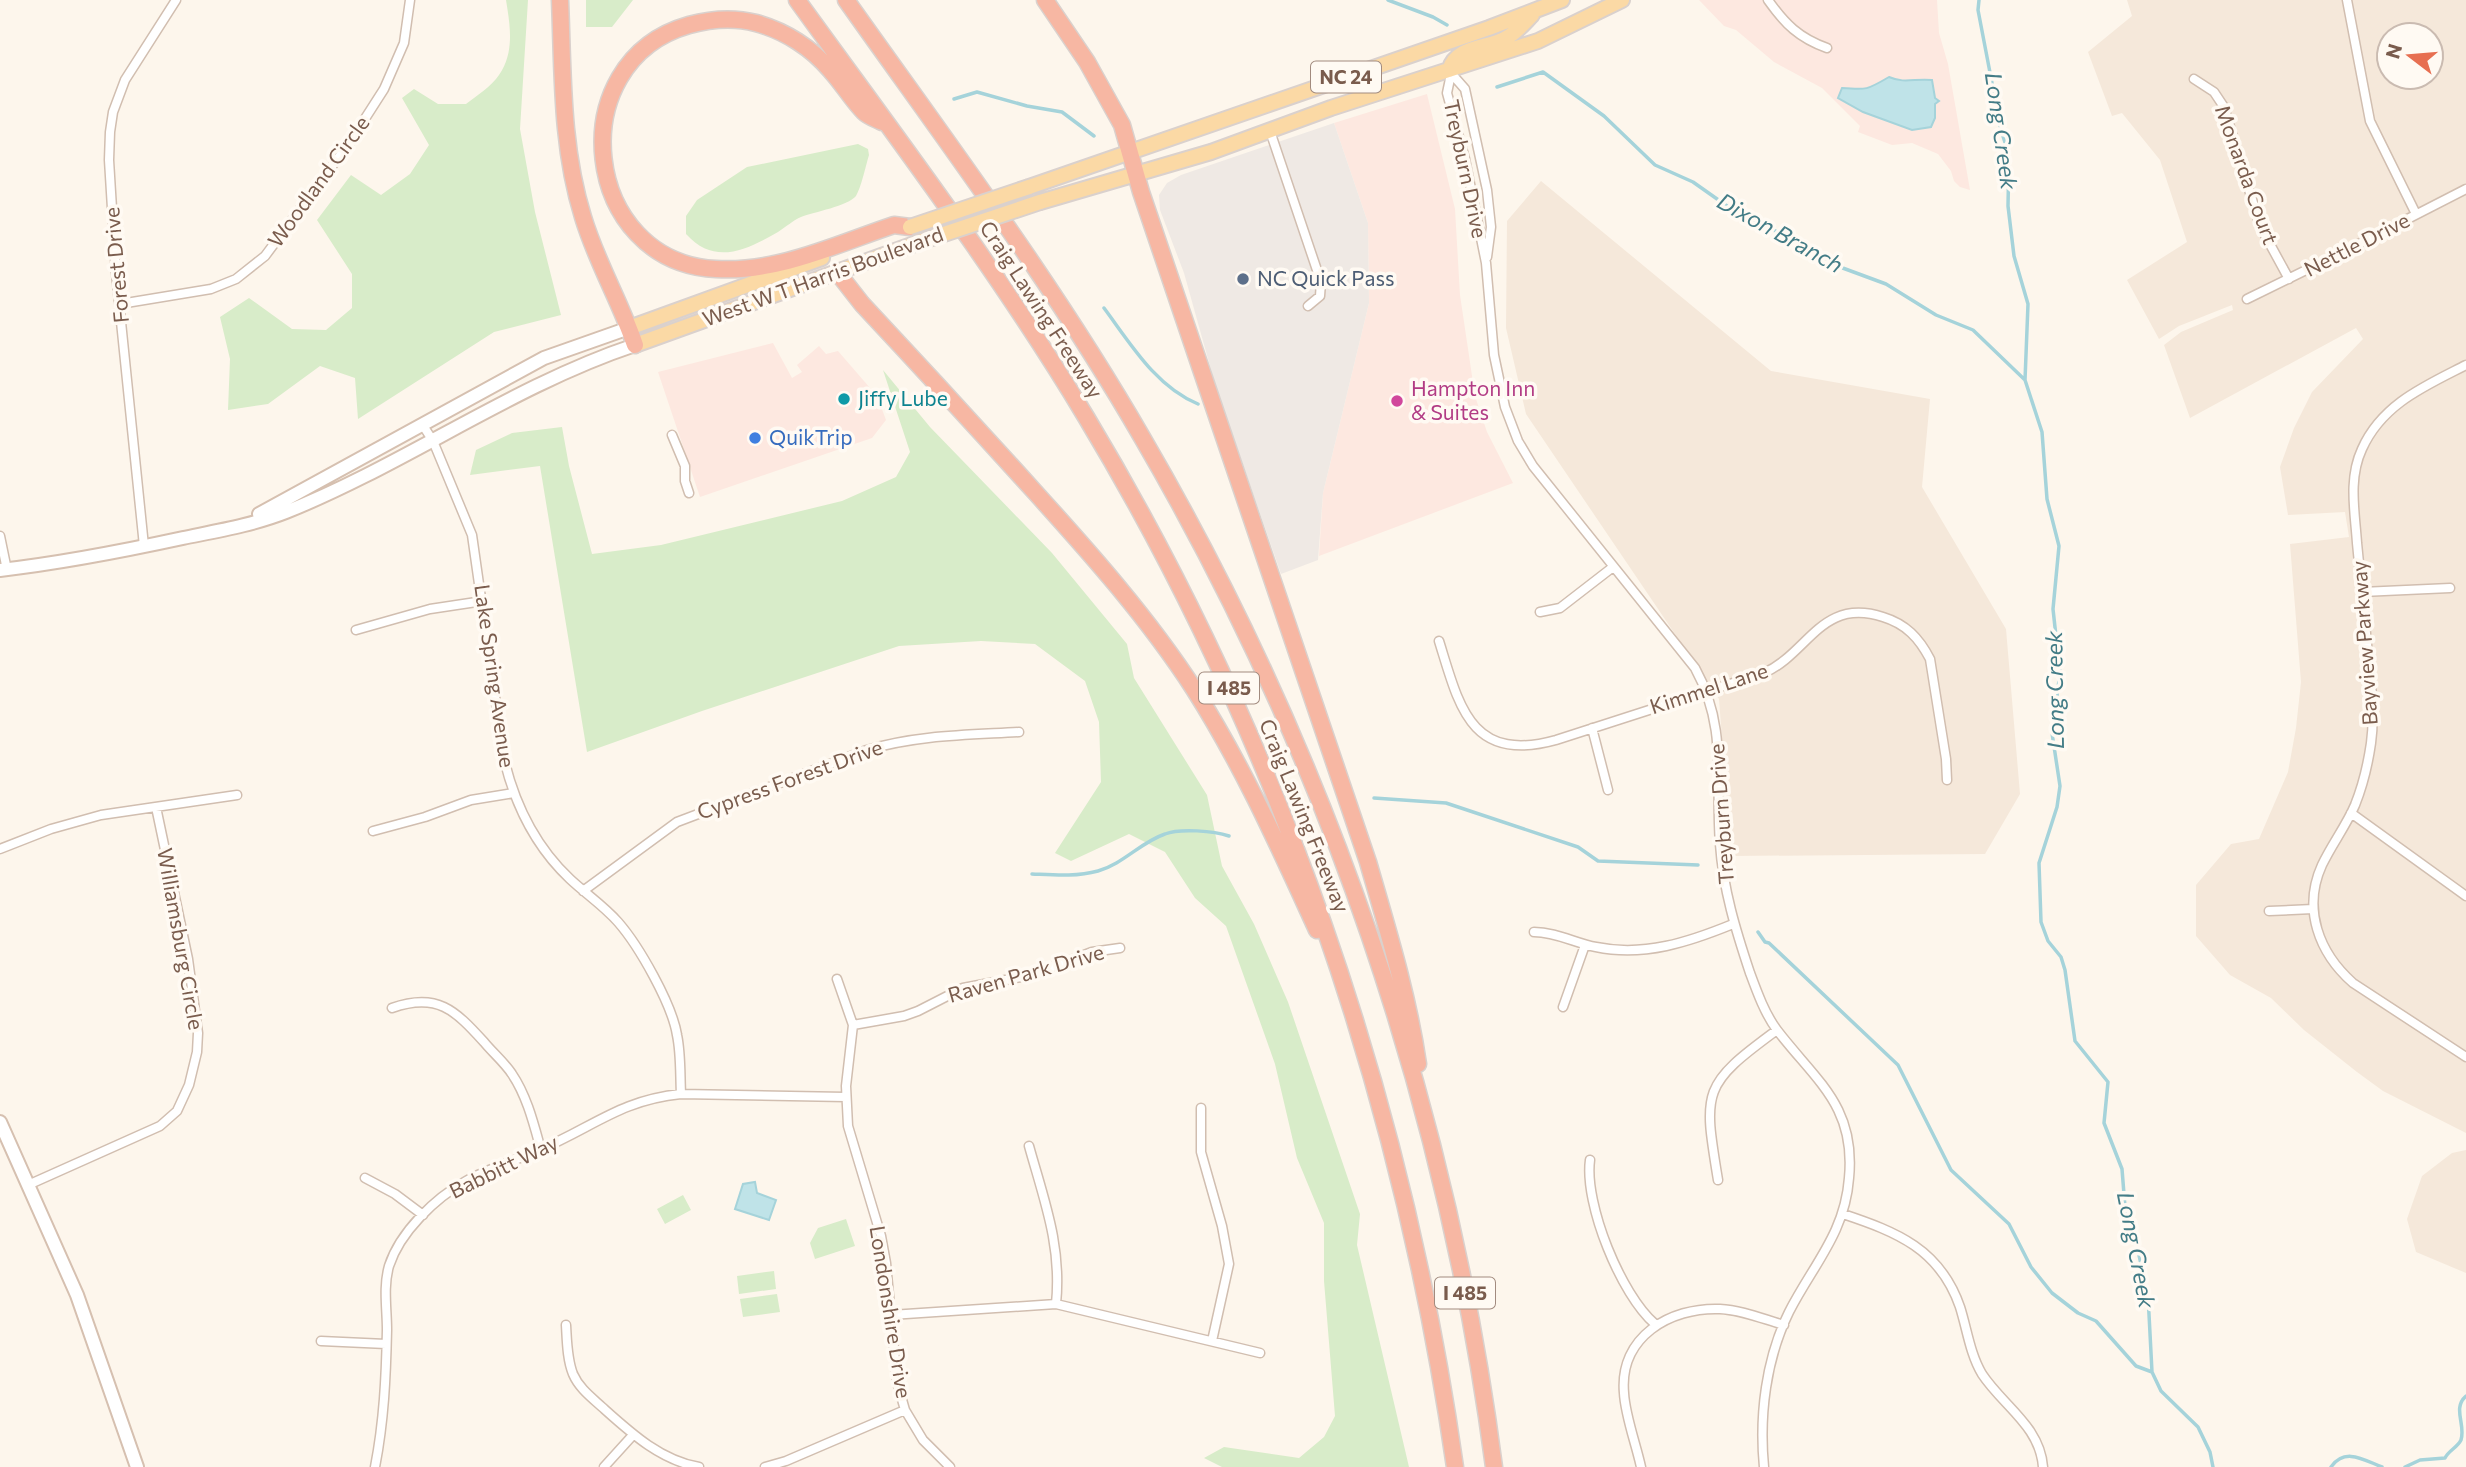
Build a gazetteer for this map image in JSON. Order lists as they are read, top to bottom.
{
  "streets": {
    "highway": ["Craig Lawing Freeway", "I 485"],
    "main road": ["NC 24", "West W T Harris Boulevard"],
    "street": [
      "Treyburn Drive",
      "Monarda Court",
      "Woodland Circle",
      "Nettle Drive",
      "Forest Drive",
      "Bayview Parkway",
      "Lake Spring Avenue",
      "Kimmel Lane",
      "Cypress Forest Drive",
      "Williamsburg Circle",
      "Raven Park Drive",
      "Babbitt Way",
      "Londonshire Drive"
    ]
  },
  "crossings": [
    ["Treyburn Drive", "West W T Harris Boulevard"],
    ["Treyburn Drive", "Kimmel Lane"],
    ["Monarda Court", "Nettle Drive"],
    ["Woodland Circle", "Forest Drive"],
    ["Forest Drive", "West W T Harris Boulevard"],
    ["West W T Harris Boulevard", "Lake Spring Avenue"],
    ["Lake Spring Avenue", "Cypress Forest Drive"],
    ["Lake Spring Avenue", "Babbitt Way"],
    ["Raven Park Drive", "Londonshire Drive"],
    ["Babbitt Way", "Londonshire Drive"]
  ],
  "water": ["Long Creek", "Dixon Branch"],
  "places": [
    "NC Quick Pass",
    "Jiffy Lube",
    "Hampton Inn & Suites",
    "QuikTrip"
  ],
  "north": "left"
}
